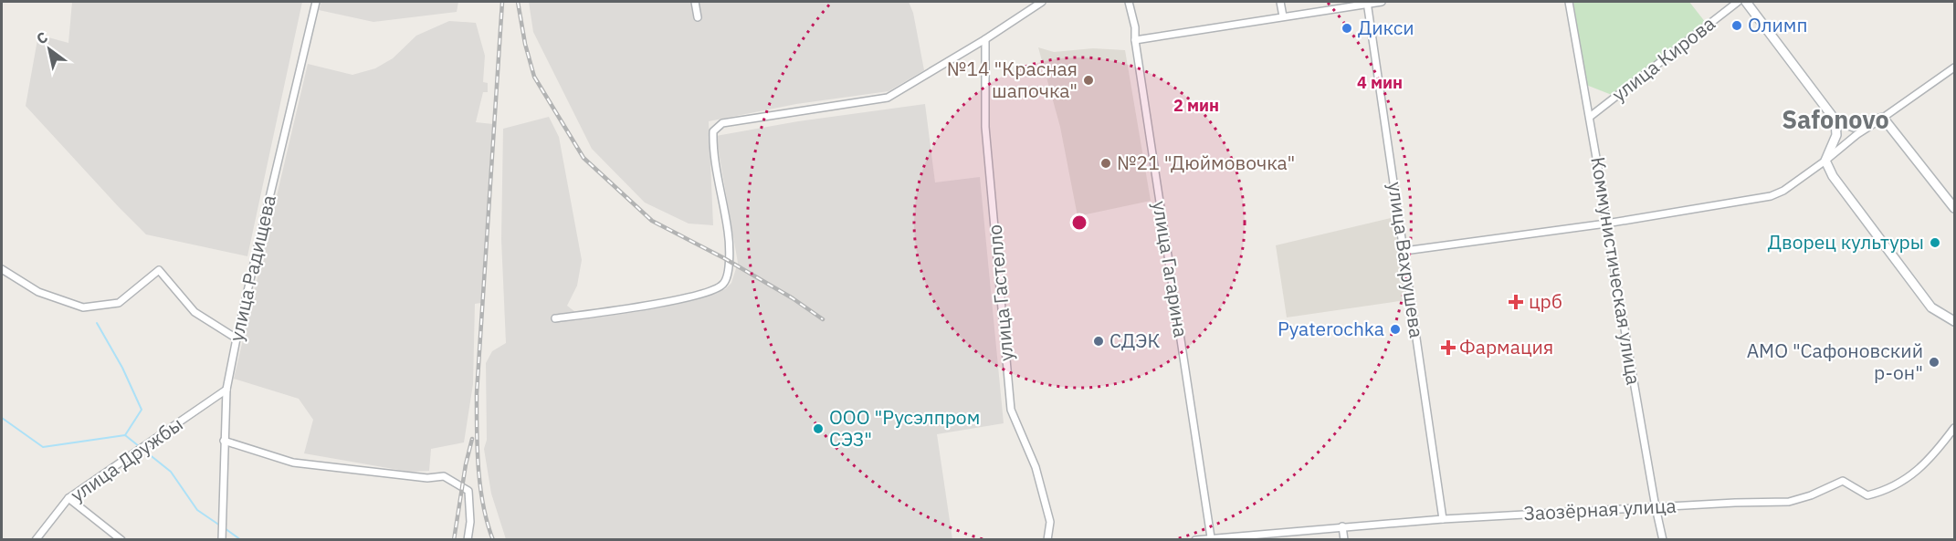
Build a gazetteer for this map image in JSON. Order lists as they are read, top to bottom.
{
  "streets": {
    "street": [
      "улица Кирова",
      "улица Вахрушева",
      "улица Радищева",
      "улица Гагарина",
      "Коммунистическая улица",
      "улица Гастелло",
      "улица Дружбы",
      "Заозёрная улица"
    ]
  },
  "crossings": [
    ["улица Кирова", "Коммунистическая улица"],
    ["улица Вахрушева", "Заозёрная улица"],
    ["улица Радищева", "улица Дружбы"],
    ["улица Гагарина", "Заозёрная улица"],
    ["Коммунистическая улица", "Заозёрная улица"]
  ],
  "districts": ["Safonovo"],
  "places": {
    "other": [
      "Олимп",
      "Дикси",
      "№14 \"Красная шапочка\"",
      "№21 \"Дюймовочка\"",
      "Дворец культуры",
      "Pyaterochka",
      "СДЭК",
      "АМО \"Сафоновский р-он\"",
      "ООО \"Русэлпром СЭЗ\""
    ],
    "health": ["црб", "Фармация"]
  },
  "north": "top left",
  "rings": ["4 мин", "2 мин"]
}
